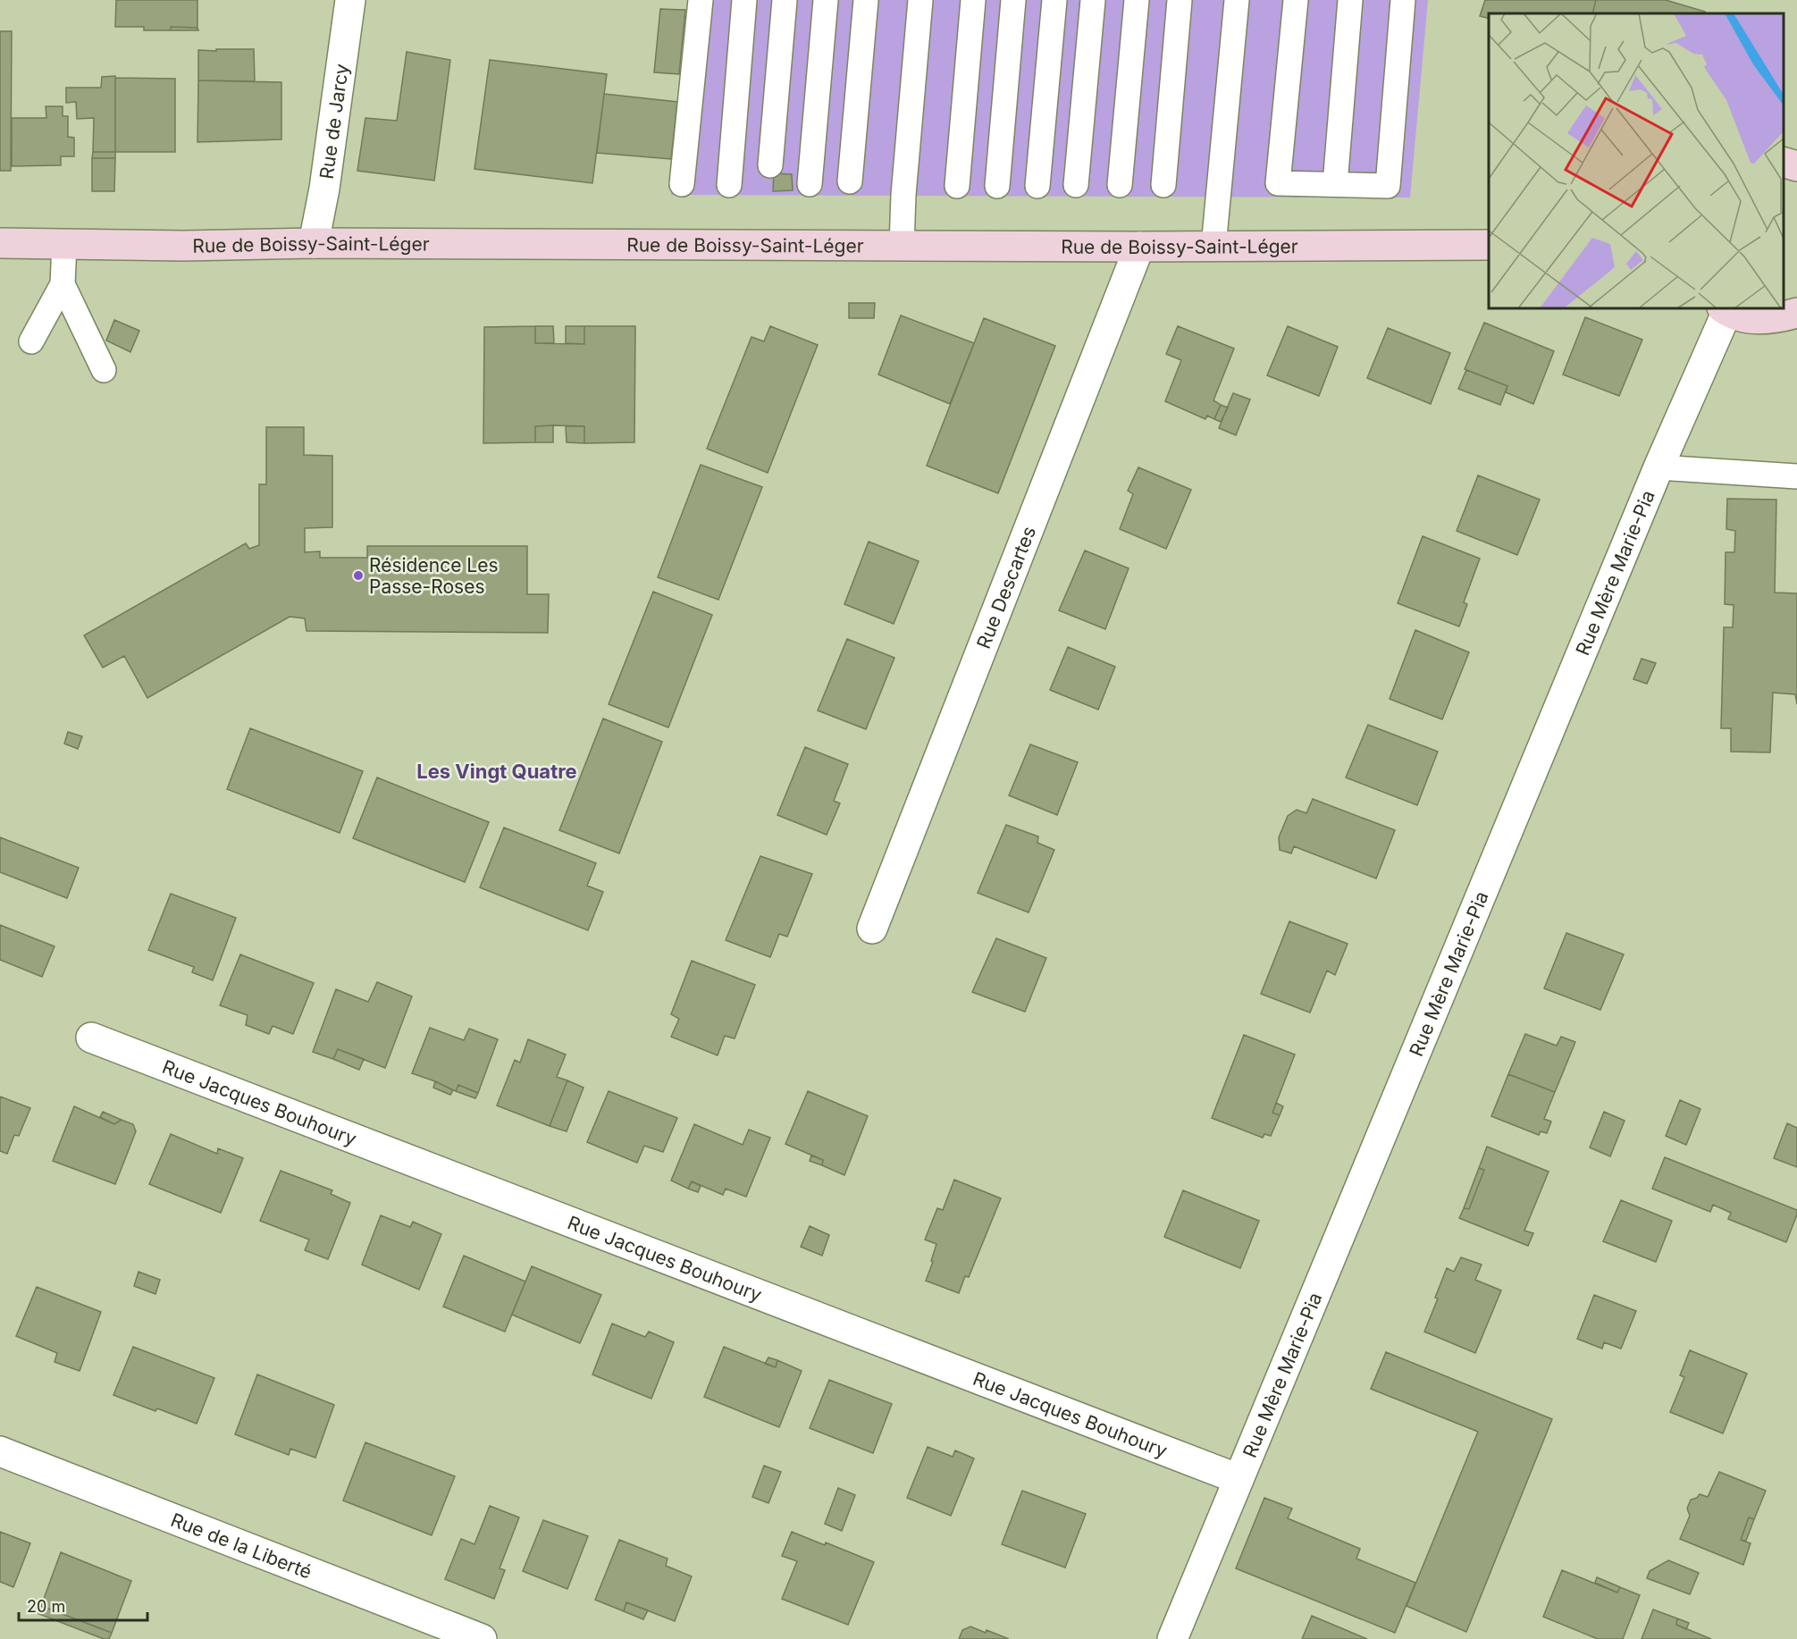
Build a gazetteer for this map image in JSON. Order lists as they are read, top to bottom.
{
  "streets": {
    "main road": ["Rue de Boissy-Saint-Léger"],
    "street": [
      "Rue de Jarcy",
      "Rue Mère Marie-Pia",
      "Rue Descartes",
      "Rue Jacques Bouhoury",
      "Rue de la Liberté"
    ]
  },
  "crossings": [
    ["Rue de Jarcy", "Rue de Boissy-Saint-Léger"],
    ["Rue de Boissy-Saint-Léger", "Rue Descartes"],
    ["Rue Mère Marie-Pia", "Rue Jacques Bouhoury"]
  ],
  "districts": ["Les Vingt Quatre"],
  "places": ["Résidence Les Passe-Roses"],
  "scale_bar": "20 m"
}
